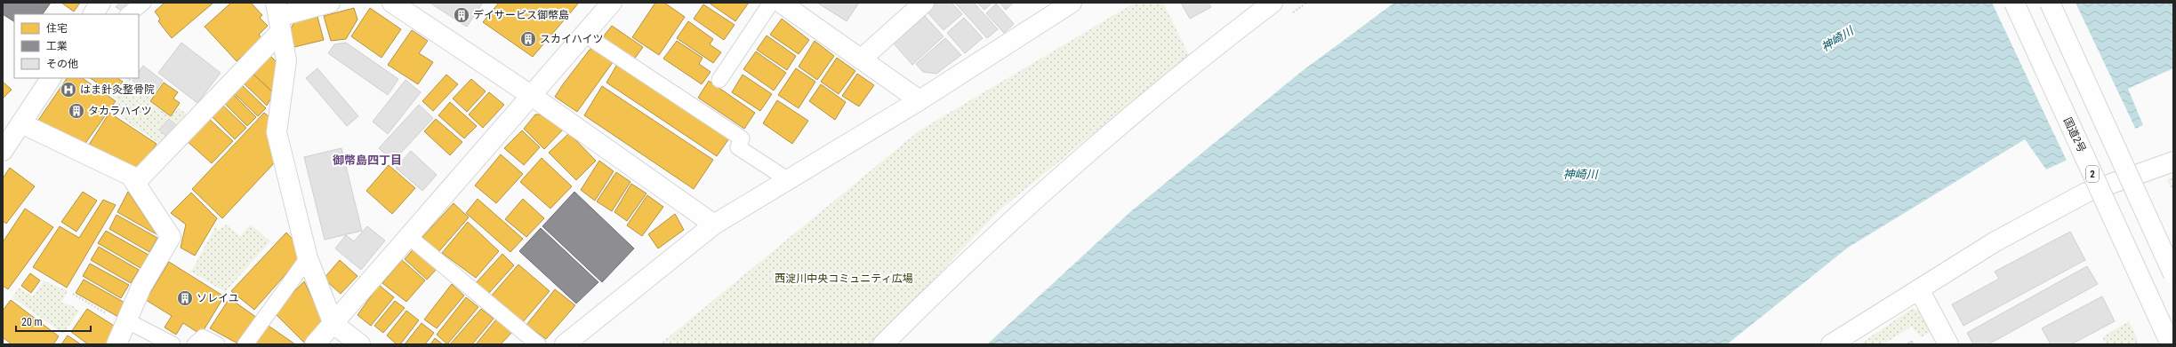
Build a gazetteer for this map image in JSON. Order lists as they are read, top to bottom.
{
  "streets": {
    "main road": ["国道2号", "2"]
  },
  "districts": ["御幣島四丁目"],
  "water": ["神崎川"],
  "parks": ["西淀川中央コミュニティ広場"],
  "places": {
    "building": [
      "デイサービス御幣島",
      "スカイハイツ",
      "タカラハイツ",
      "ソレイユ"
    ],
    "hospital": ["はま針灸整骨院"]
  },
  "legend": ["住宅", "工業", "その他"],
  "scale_bar": "20 m"
}
